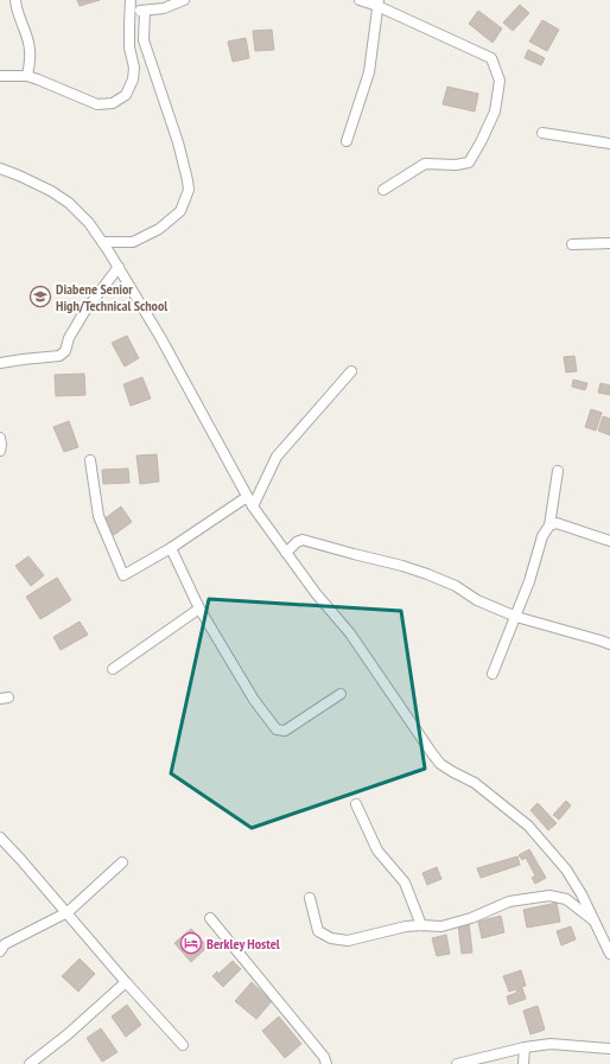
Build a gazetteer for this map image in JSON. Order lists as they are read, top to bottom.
{
  "places": {
    "school or university": ["Diabene Senior High/Technical School"],
    "hotel": ["Berkley Hostel"]
  }
}
